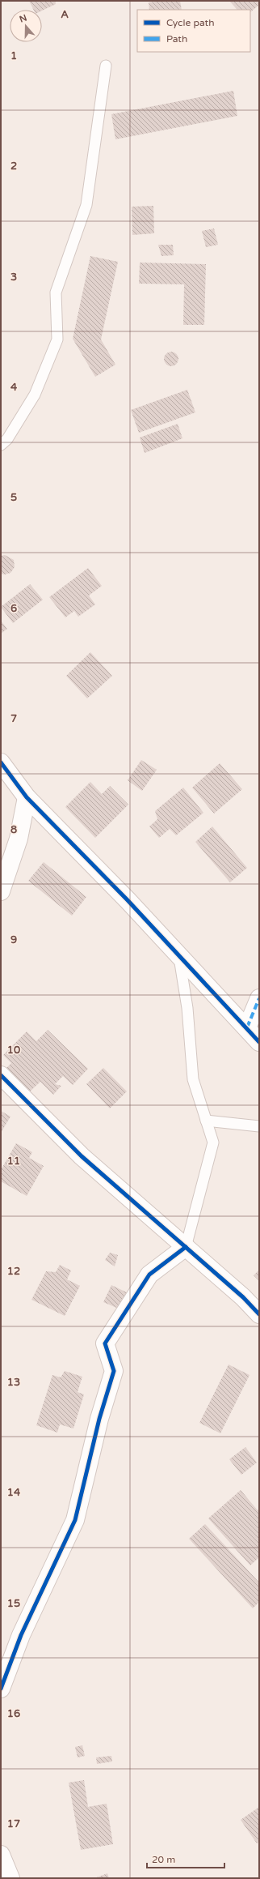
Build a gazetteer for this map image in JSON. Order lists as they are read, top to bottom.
{
  "legend": ["Cycle path", "Path"],
  "scale_bar": "20 m",
  "north": "top",
  "grid": {
    "columns": ["A"],
    "rows": [
      "1",
      "2",
      "3",
      "4",
      "5",
      "6",
      "7",
      "8",
      "9",
      "10",
      "11",
      "12",
      "13",
      "14",
      "15",
      "16",
      "17"
    ]
  }
}
